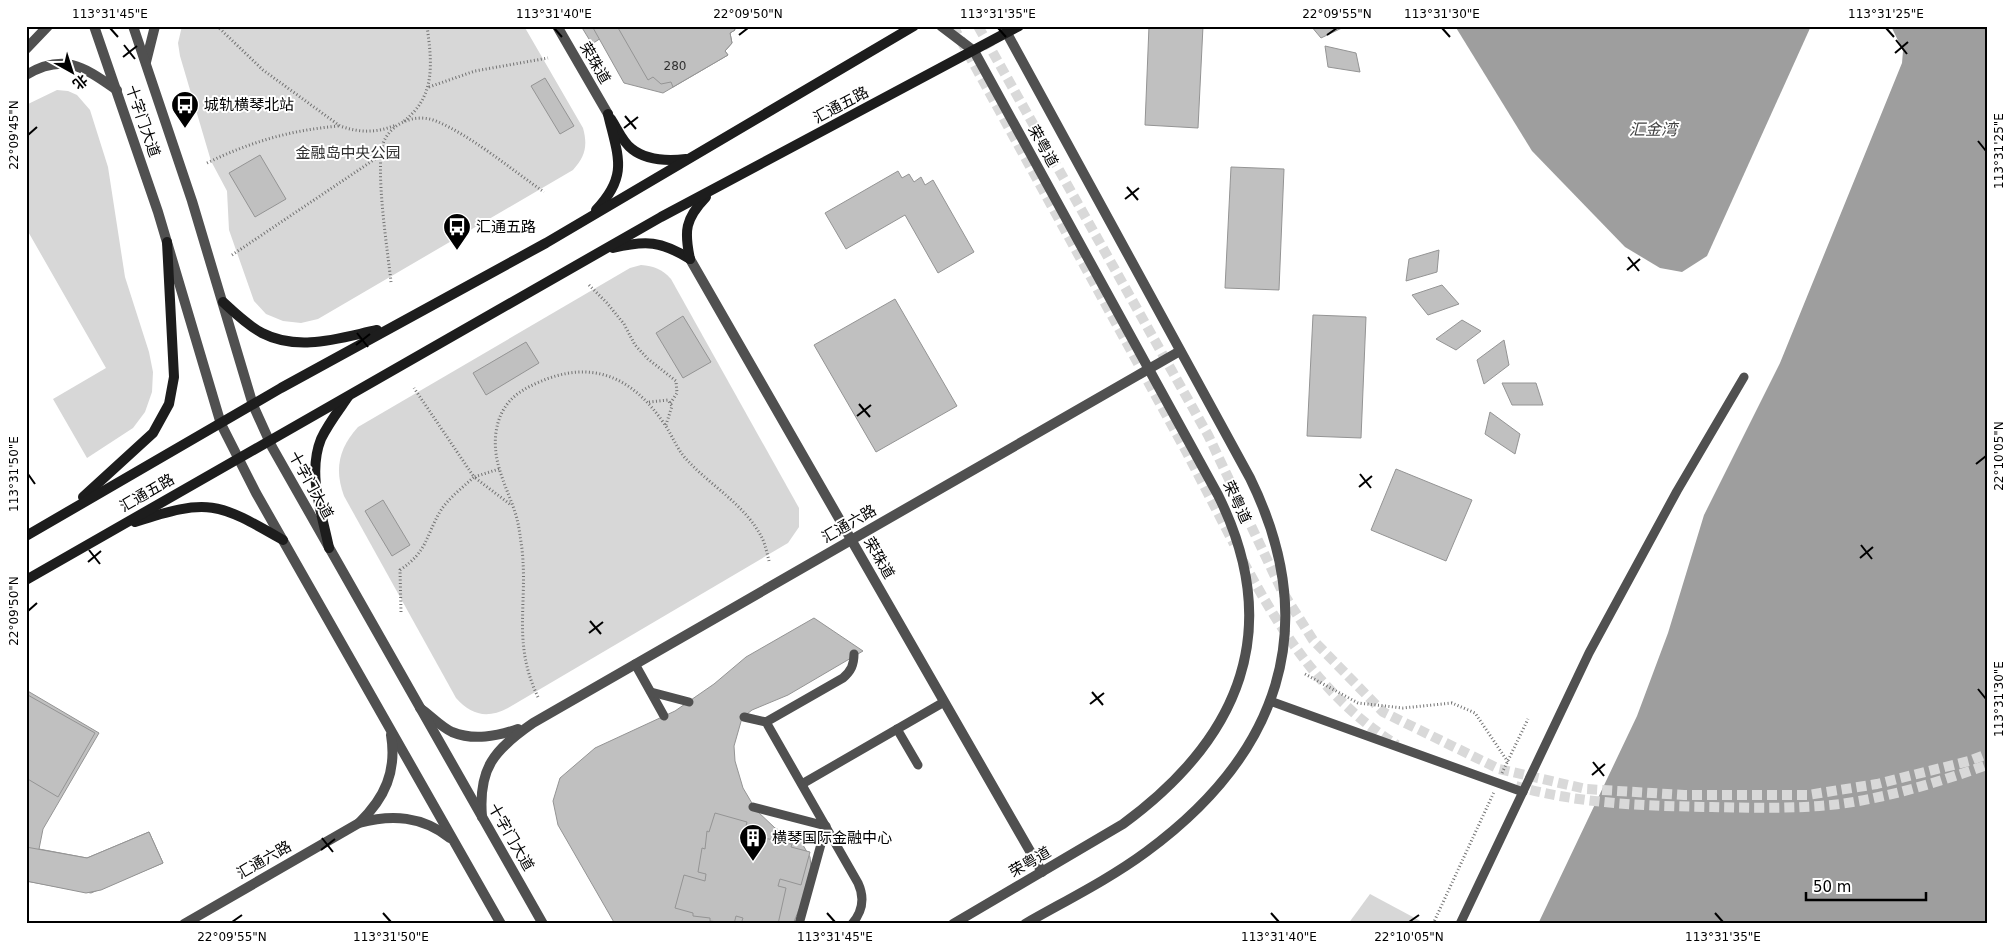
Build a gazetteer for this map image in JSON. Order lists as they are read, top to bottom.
{
  "streets": {
    "main road": ["汇通五路"],
    "street": [
      "荣珠道",
      "十字门大道",
      "荣粤道",
      "汇通六路"
    ]
  },
  "crossings": [
    ["荣珠道", "荣粤道"],
    ["荣珠道", "汇通六路"],
    ["汇通五路", "十字门大道"],
    ["汇通五路", "荣粤道"],
    ["十字门大道", "汇通六路"],
    ["荣粤道", "汇通六路"]
  ],
  "water": ["汇金湾"],
  "parks": ["金融岛中央公园"],
  "places": {
    "bus stop": ["城轨横琴北站", "汇通五路"],
    "building": ["横琴国际金融中心"]
  },
  "house_numbers": ["280"],
  "scale_bar": "50 m",
  "north": "bottom right",
  "coordinates": [
    "113°31'45\"E",
    "113°31'40\"E",
    "22°09'50\"N",
    "113°31'35\"E",
    "22°09'55\"N",
    "113°31'30\"E",
    "113°31'25\"E",
    "22°09'45\"N",
    "22°10'05\"N",
    "113°31'50\"E"
  ]
}
